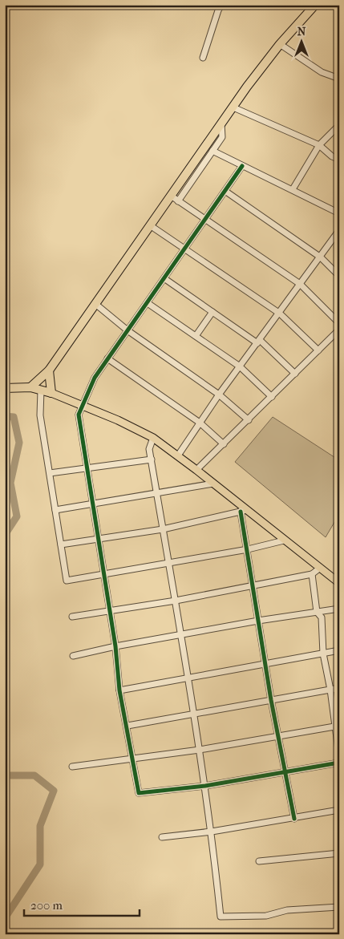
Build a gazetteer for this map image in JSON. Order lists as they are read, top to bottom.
{
  "scale_bar": "200 m",
  "north": "top"
}
